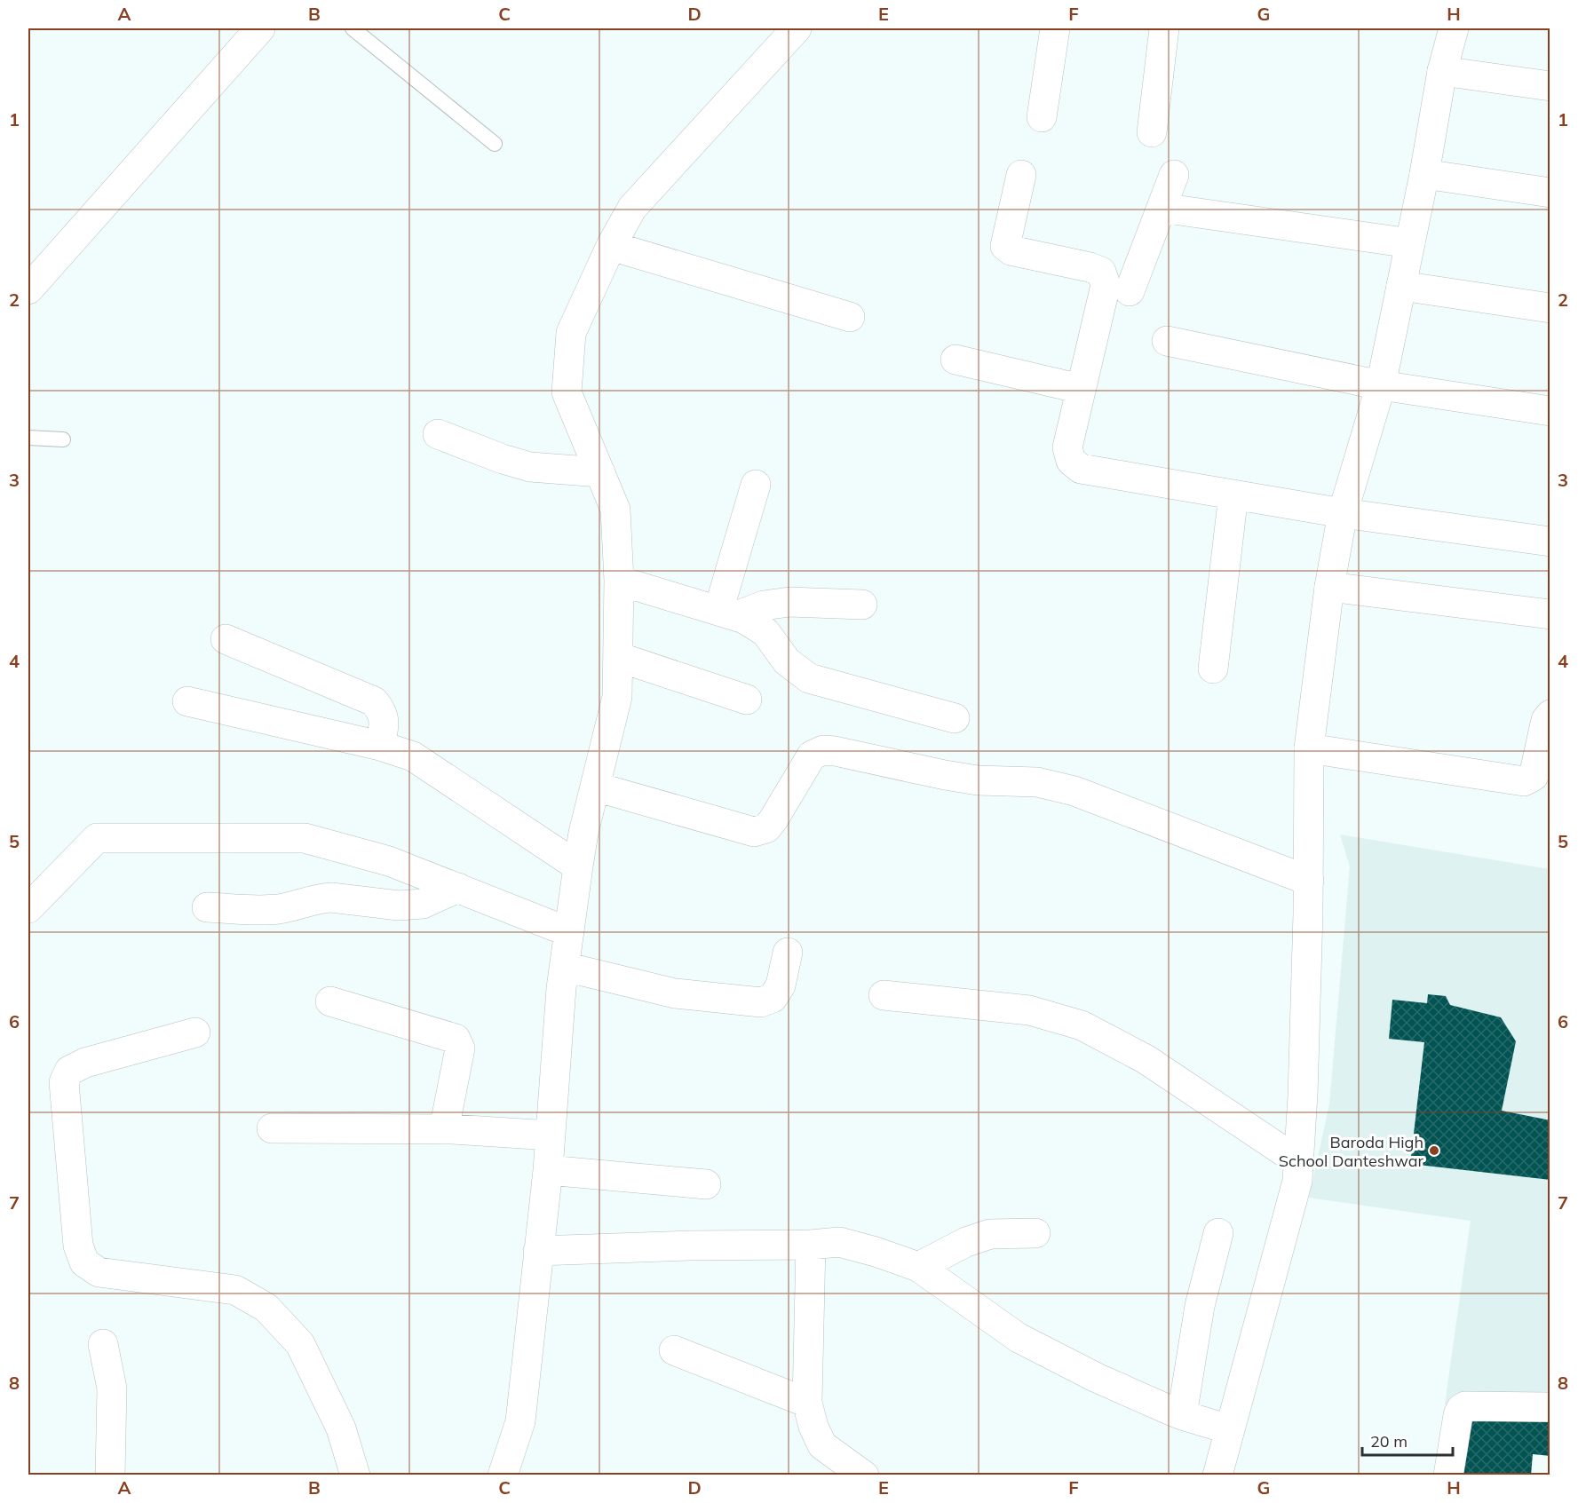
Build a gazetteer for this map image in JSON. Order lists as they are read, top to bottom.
{
  "places": ["Baroda High School Danteshwar"],
  "scale_bar": "20 m",
  "grid": {
    "columns": [
      "A",
      "B",
      "C",
      "D",
      "E",
      "F",
      "G",
      "H"
    ],
    "rows": [
      "1",
      "2",
      "3",
      "4",
      "5",
      "6",
      "7",
      "8"
    ]
  }
}
